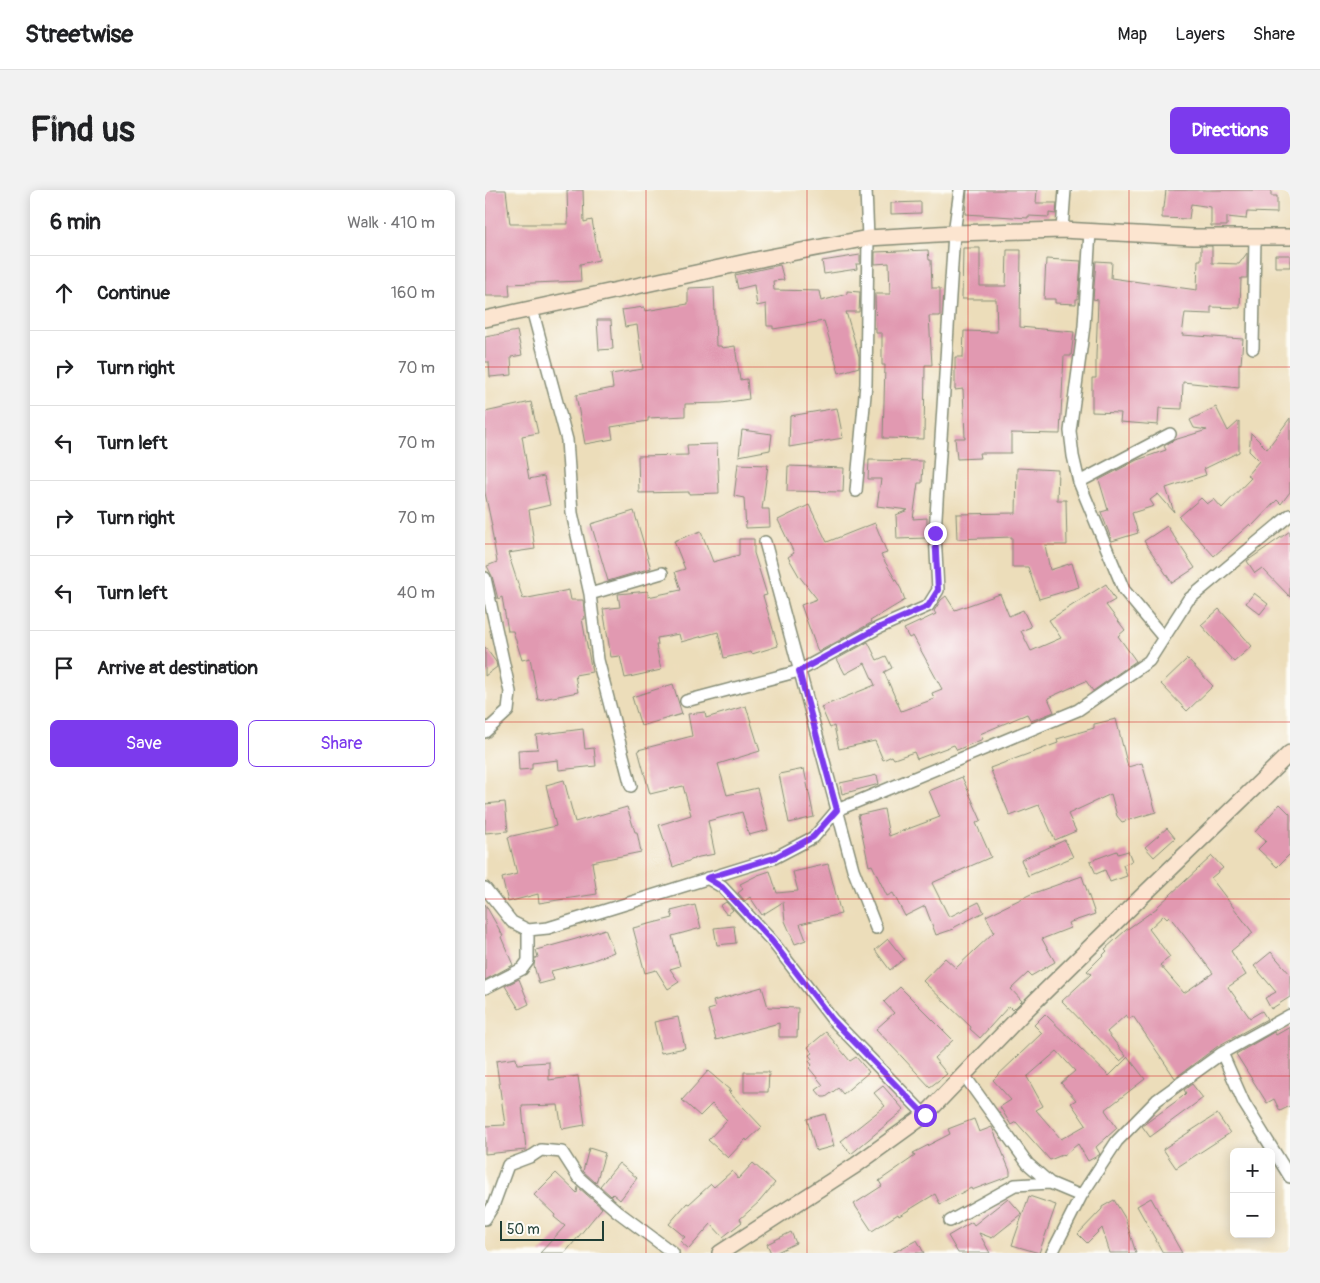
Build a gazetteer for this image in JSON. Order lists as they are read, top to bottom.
{
  "scale_bar": "50 m",
  "page": {
    "header": "Streetwise",
    "nav": ["Map", "Layers", "Share"],
    "buttons": [
      "Directions",
      ["Save", "Share"]
    ],
    "title": "Find us",
    "heading": ["6 min", "Walk · 410 m"],
    "list": [
      ["Continue", "160 m"],
      ["Turn right", "70 m"],
      ["Turn left", "70 m"],
      ["Turn right", "70 m"],
      ["Turn left", "40 m"],
      "Arrive at destination"
    ],
    "map_buttons": ["+", "−"],
    "scale": "50 m"
  }
}
